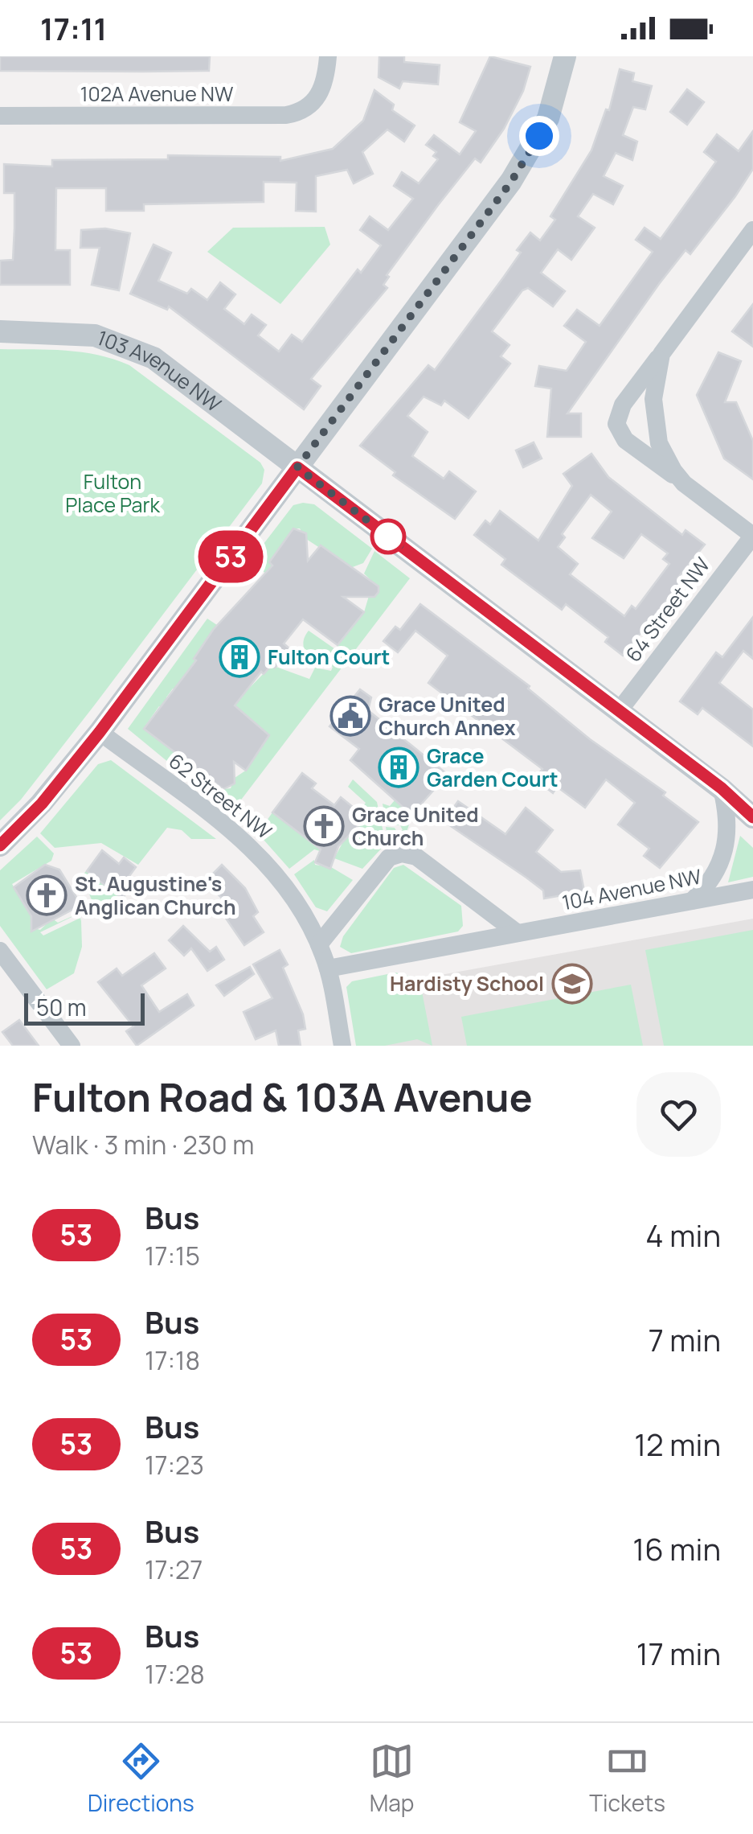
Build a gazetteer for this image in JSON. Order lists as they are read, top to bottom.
{
  "streets": {
    "street": [
      "102A Avenue NW",
      "103 Avenue NW",
      "64 Street NW",
      "62 Street NW",
      "104 Avenue NW"
    ]
  },
  "crossings": [
    ["103 Avenue NW", "64 Street NW"],
    ["62 Street NW", "104 Avenue NW"]
  ],
  "parks": ["Fulton Place Park"],
  "places": {
    "building": ["Fulton Court", "Grace Garden Court"],
    "public building": ["Grace United Church Annex"],
    "church": ["Grace United Church", "St. Augustine's Anglican Church"],
    "school or university": ["Hardisty School"]
  },
  "lines": ["bus line 53"],
  "scale_bar": "50 m",
  "page": {
    "status": "17:11",
    "on_map": "53",
    "scale": "50 m",
    "heading": ["Fulton Road & 103A Avenue", "Walk · 3 min · 230 m"],
    "list": [
      {
        "mark": "53",
        "name": "Bus",
        "note": "17:15",
        "value": "4 min"
      },
      {
        "mark": "53",
        "name": "Bus",
        "note": "17:18",
        "value": "7 min"
      },
      {
        "mark": "53",
        "name": "Bus",
        "note": "17:23",
        "value": "12 min"
      },
      {
        "mark": "53",
        "name": "Bus",
        "note": "17:27",
        "value": "16 min"
      },
      {
        "mark": "53",
        "name": "Bus",
        "note": "17:28",
        "value": "17 min"
      }
    ],
    "tabs": ["Directions", "Map", "Tickets"]
  }
}
